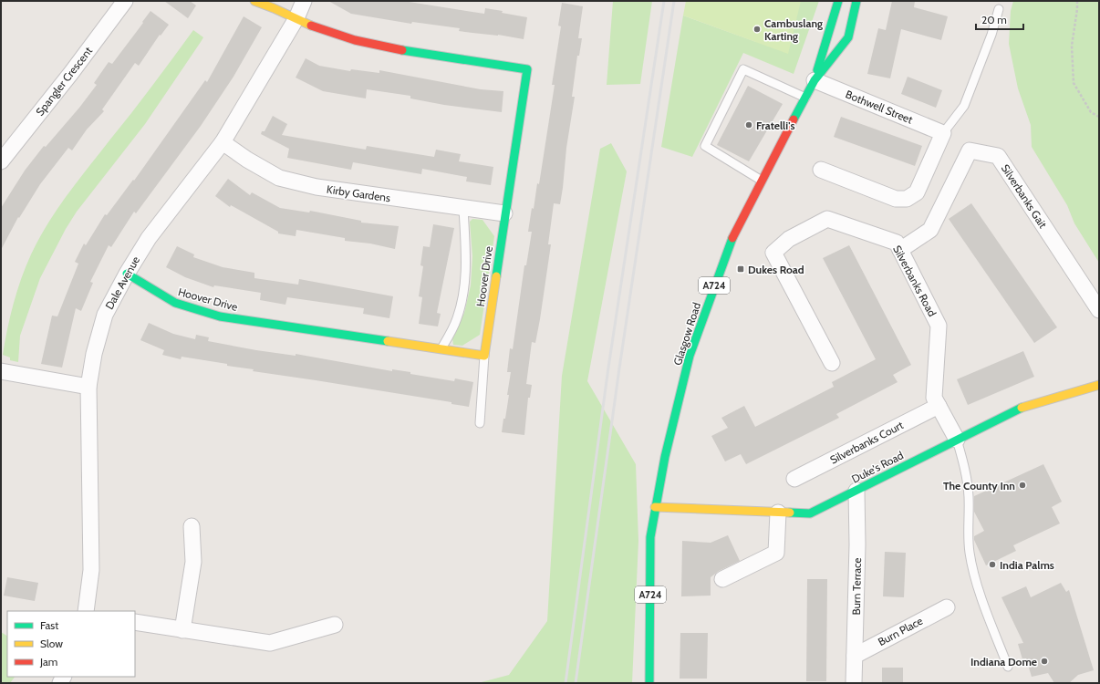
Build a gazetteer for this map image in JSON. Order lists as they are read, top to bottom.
{
  "streets": {
    "main road": [
      "Hoover Drive",
      "A724",
      "Glasgow Road",
      "Duke's Road"
    ],
    "street": [
      "Spangler Crescent",
      "Bothwell Street",
      "Kirby Gardens",
      "Silverbanks Gait",
      "Silverbanks Road",
      "Dale Avenue",
      "Silverbanks Court",
      "Burn Terrace",
      "Burn Place"
    ]
  },
  "crossings": [
    ["Bothwell Street", "Glasgow Road"],
    ["Kirby Gardens", "Hoover Drive"],
    ["Kirby Gardens", "Dale Avenue"],
    ["Silverbanks Gait", "Silverbanks Road"],
    ["Hoover Drive", "Dale Avenue"],
    ["Silverbanks Road", "Silverbanks Court"],
    ["Silverbanks Road", "Duke's Road"],
    ["A724", "Glasgow Road"],
    ["A724", "Duke's Road"],
    ["Glasgow Road", "Duke's Road"],
    ["Duke's Road", "Burn Terrace"],
    ["Burn Terrace", "Burn Place"]
  ],
  "places": {
    "other": [
      "Cambuslang Karting",
      "Fratelli's",
      "The County Inn",
      "India Palms",
      "Indiana Dome"
    ],
    "transit": ["Dukes Road"]
  },
  "legend": ["Fast", "Slow", "Jam"],
  "scale_bar": "20 m"
}
